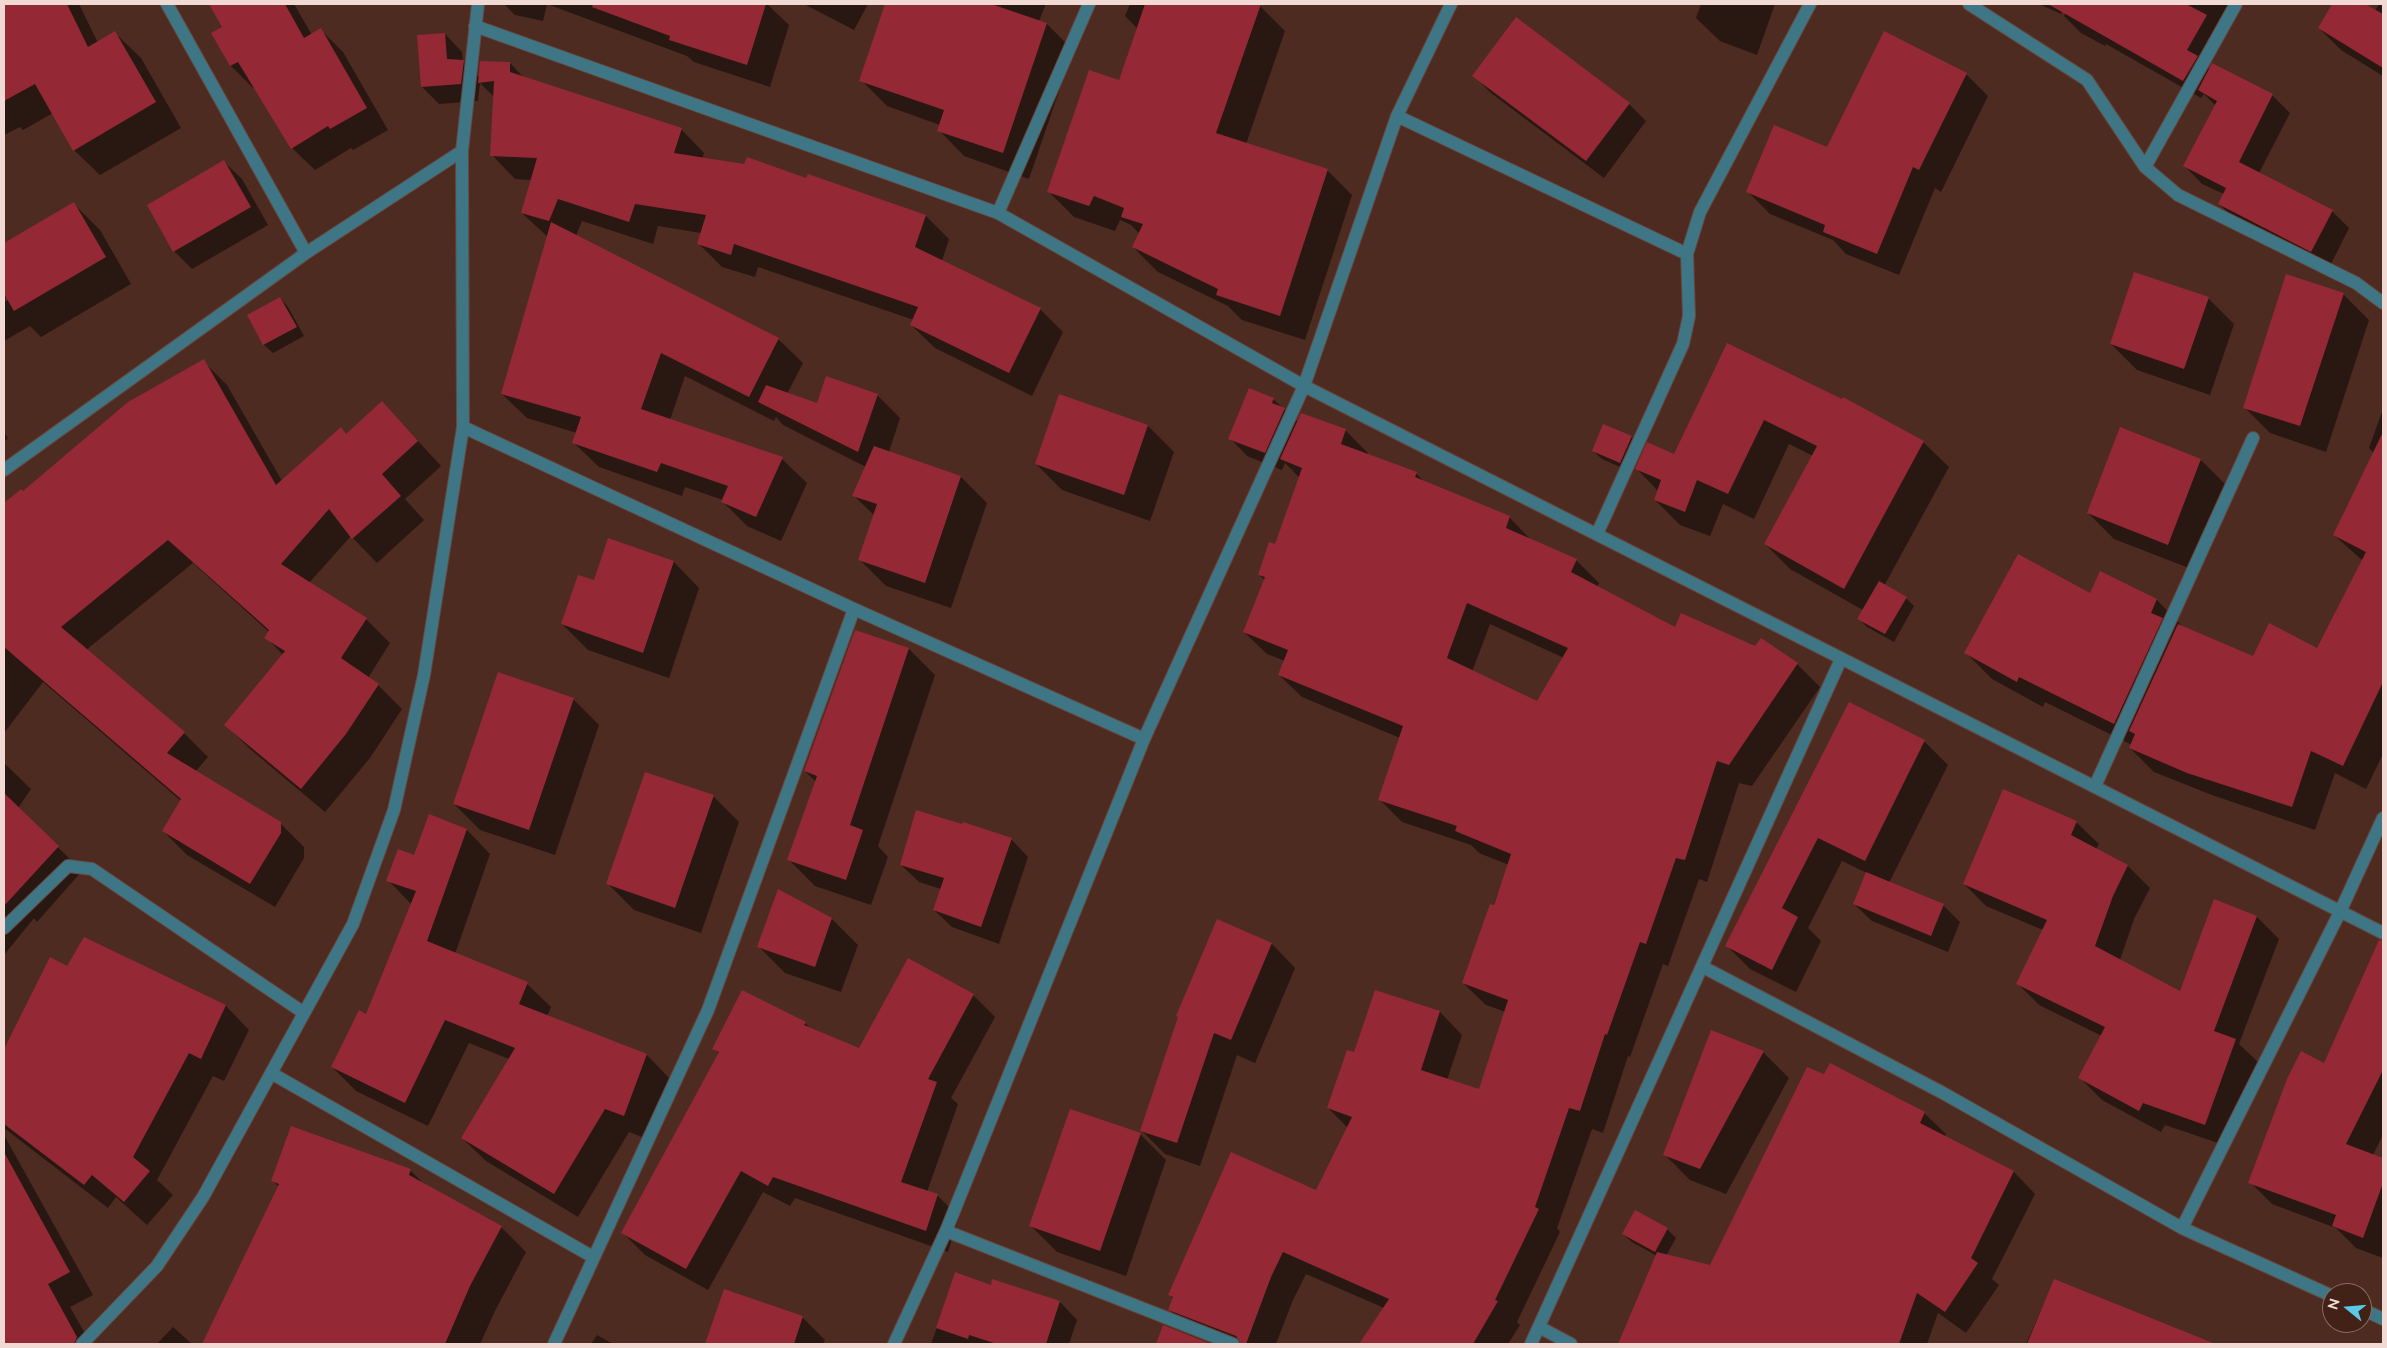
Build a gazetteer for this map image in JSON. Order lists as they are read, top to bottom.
{
  "north": "left"
}
